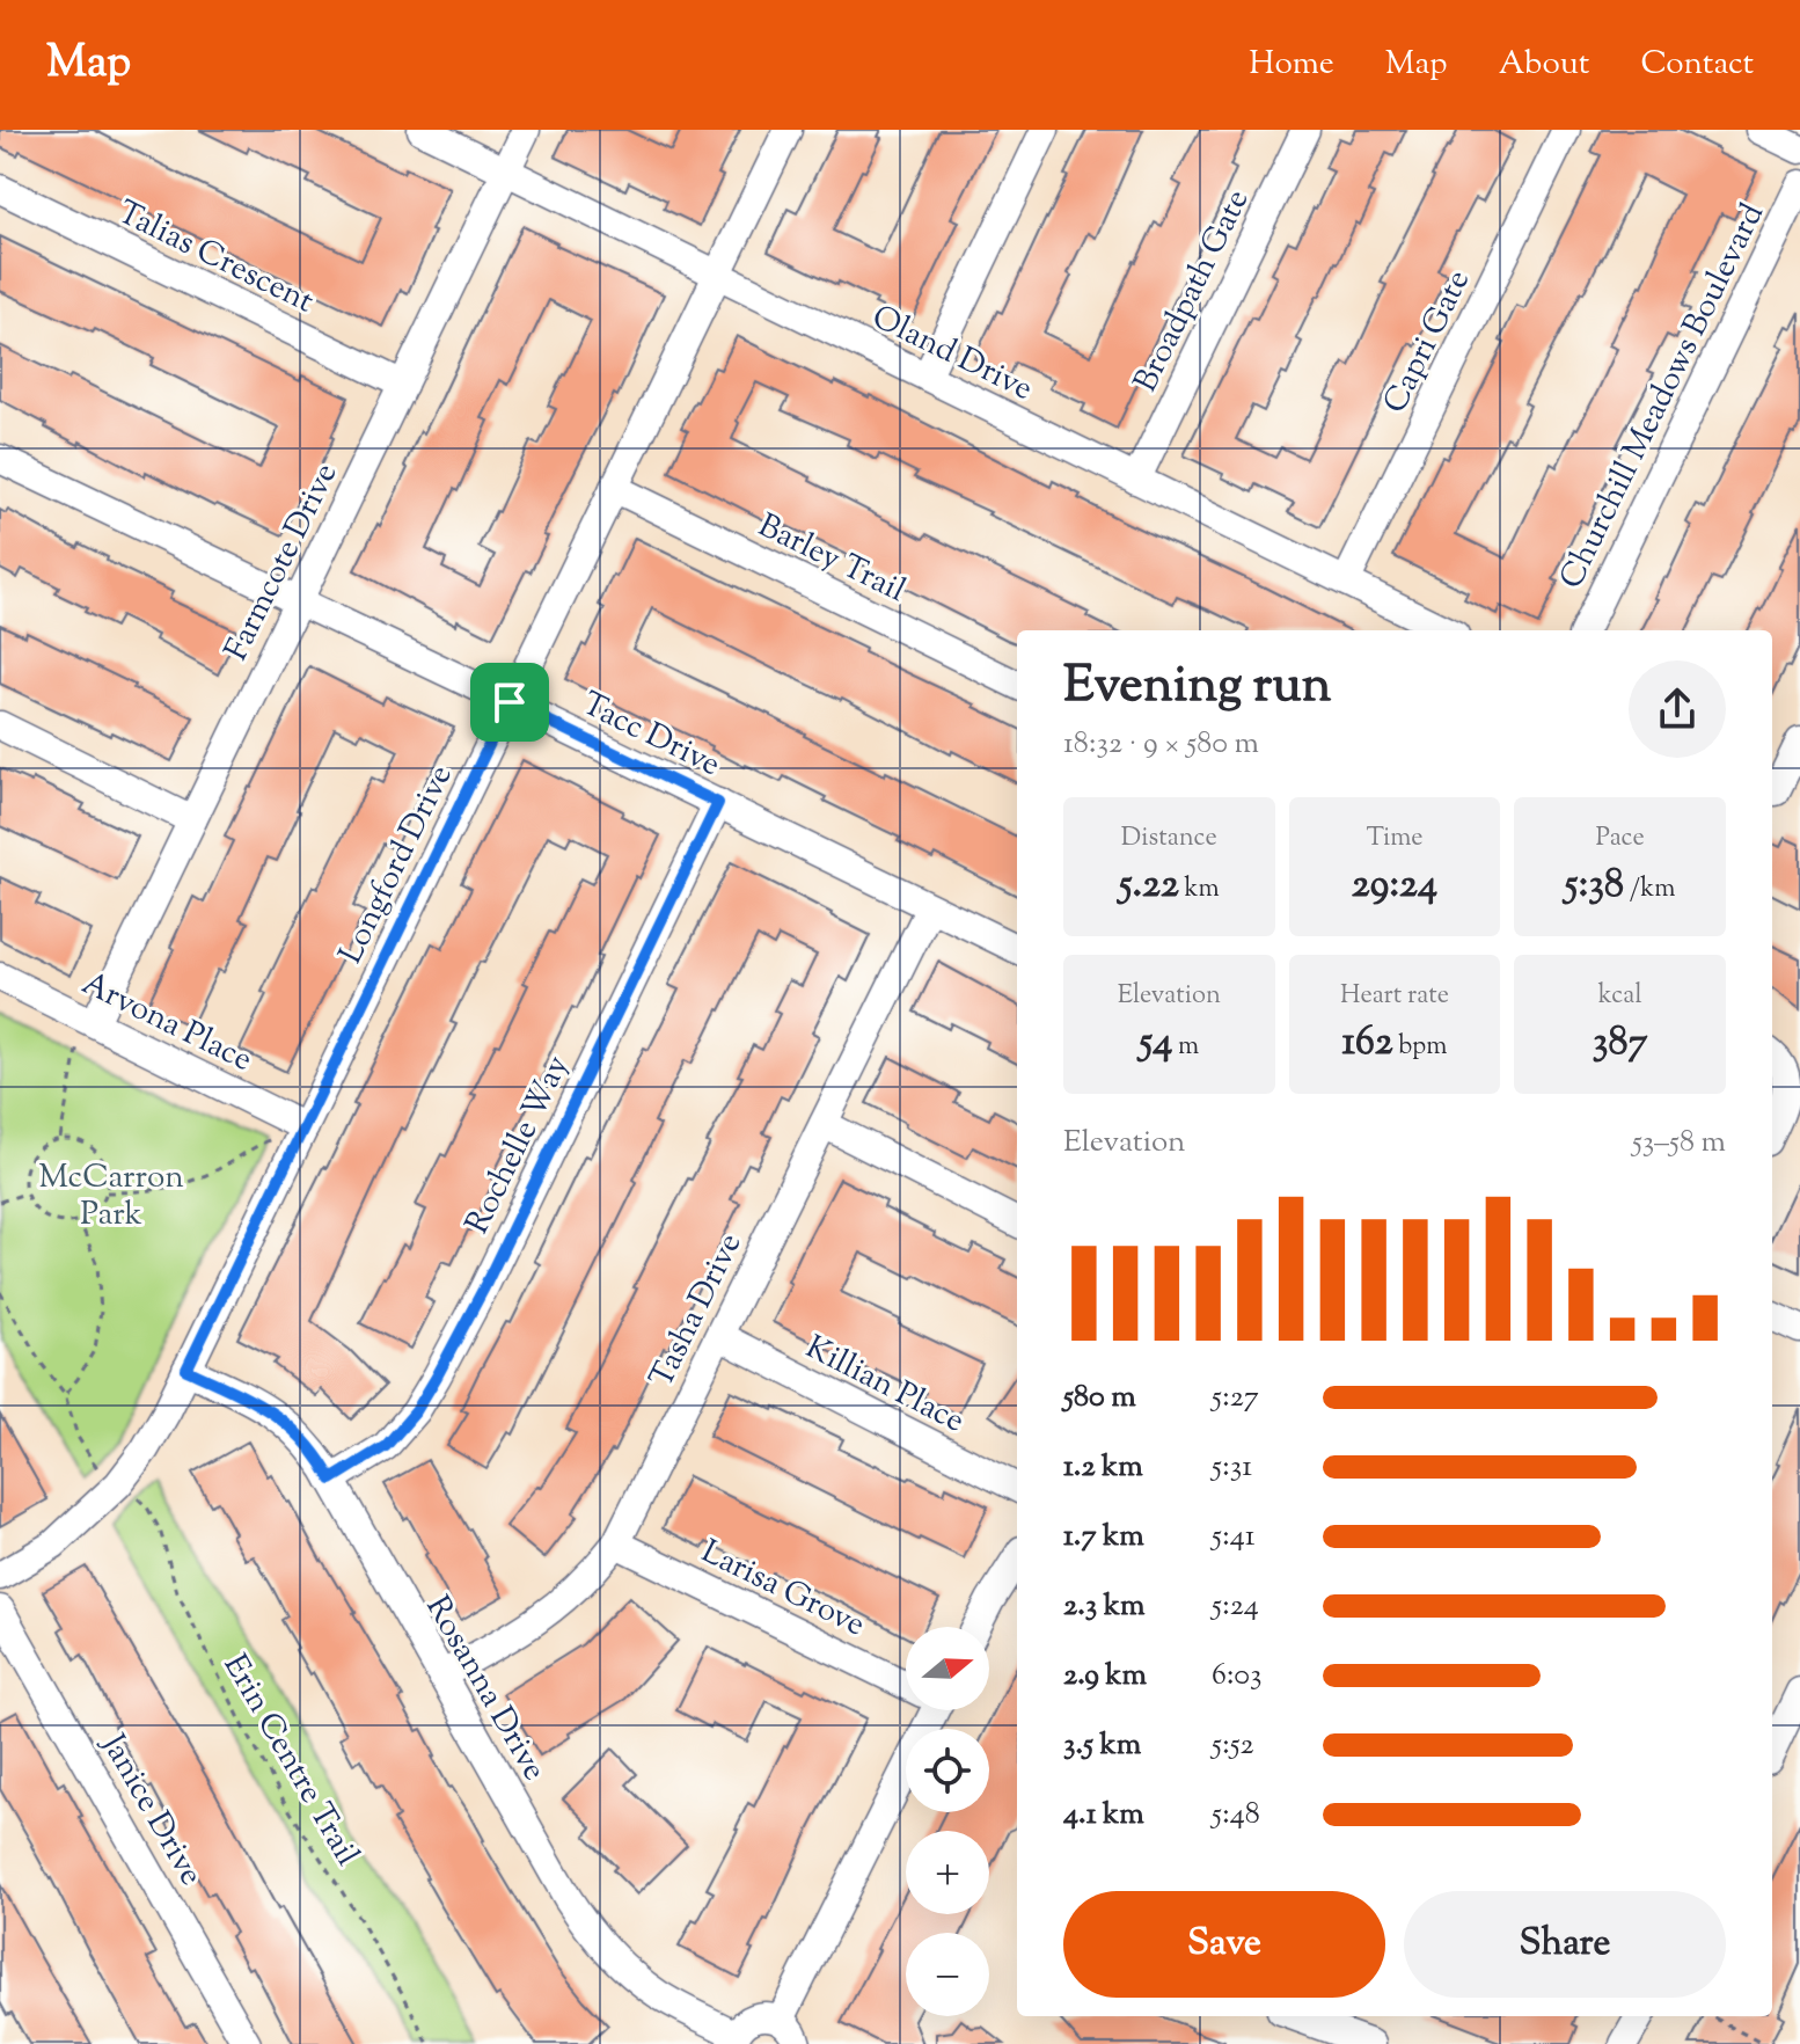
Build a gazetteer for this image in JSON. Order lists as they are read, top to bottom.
{
  "streets": {
    "street": [
      "Talias Crescent",
      "Broadpath Gate",
      "Capri Gate",
      "Oland Drive",
      "Churchill Meadows Boulevard",
      "Barley Trail",
      "Farmcote Drive",
      "Tacc Drive",
      "Longford Drive",
      "Arvona Place",
      "Rochelle Way",
      "Tasha Drive",
      "Killian Place",
      "Larisa Grove",
      "Rosanna Drive",
      "Janice Drive"
    ],
    "path": ["Erin Centre Trail"]
  },
  "crossings": [
    ["Talias Crescent", "Farmcote Drive"],
    ["Broadpath Gate", "Oland Drive"],
    ["Capri Gate", "Oland Drive"],
    ["Oland Drive", "Farmcote Drive"],
    ["Oland Drive", "Longford Drive"],
    ["Barley Trail", "Longford Drive"],
    ["Farmcote Drive", "Tacc Drive"],
    ["Farmcote Drive", "Arvona Place"],
    ["Tacc Drive", "Longford Drive"],
    ["Tacc Drive", "Rochelle Way"],
    ["Tacc Drive", "Tasha Drive"],
    ["Longford Drive", "Arvona Place"],
    ["Longford Drive", "Rosanna Drive"],
    ["Rochelle Way", "Rosanna Drive"],
    ["Tasha Drive", "Killian Place"],
    ["Tasha Drive", "Larisa Grove"],
    ["Tasha Drive", "Rosanna Drive"]
  ],
  "parks": ["McCarron Park"],
  "north": "right",
  "page": {
    "header": "Map",
    "nav": [
      "Home",
      "Map",
      "About",
      "Contact"
    ],
    "heading": ["Evening run", "18:32 · 9 × 580 m"],
    "stats": [
      ["Distance", "5.22 km"],
      ["Time", "29:24"],
      ["Pace", "5:38 /km"],
      ["Elevation", "54 m"],
      ["Heart rate", "162 bpm"],
      ["kcal", "387"]
    ],
    "chart": ["Elevation", "53–58 m"],
    "list": [
      {
        "name": "580 m",
        "note": "5:27"
      },
      {
        "name": "1.2 km",
        "note": "5:31"
      },
      {
        "name": "1.7 km",
        "note": "5:41"
      },
      {
        "name": "2.3 km",
        "note": "5:24"
      },
      {
        "name": "2.9 km",
        "note": "6:03"
      },
      {
        "name": "3.5 km",
        "note": "5:52"
      },
      {
        "name": "4.1 km",
        "note": "5:48"
      }
    ],
    "map_buttons": ["+", "−"],
    "buttons": ["Save", "Share"]
  }
}
